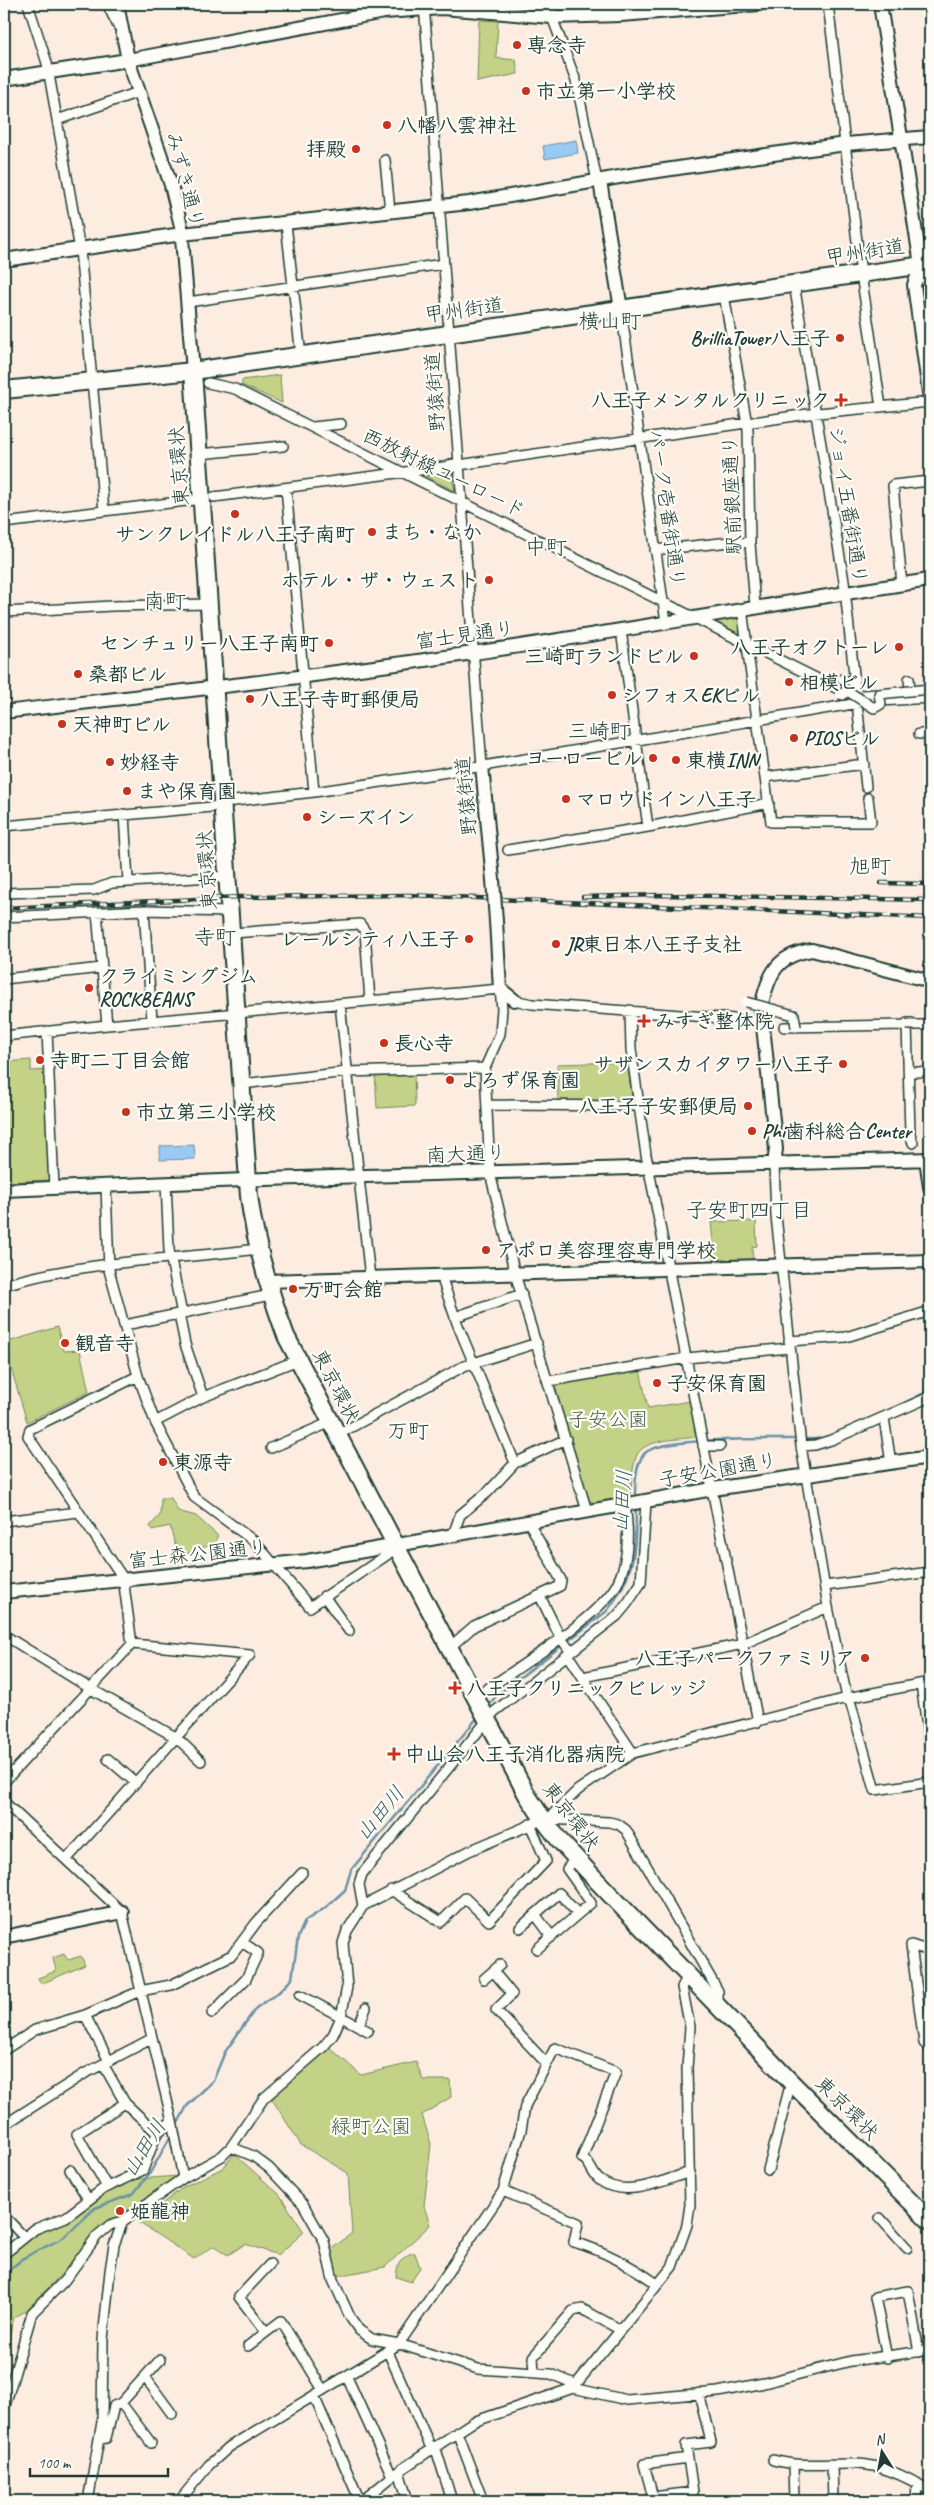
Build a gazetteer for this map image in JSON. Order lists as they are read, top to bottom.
{
  "streets": {
    "highway": ["甲州街道", "東京環状"],
    "street": [
      "みずき通り",
      "野猿街道",
      "西放射線ユーロード",
      "駅前銀座通り",
      "ジョイ五番街通り",
      "パーク壱番街通り",
      "富士見通り",
      "南大通り",
      "子安公園通り",
      "富士森公園通り"
    ]
  },
  "crossings": [
    ["みずき通り", "甲州街道"],
    ["みずき通り", "東京環状"],
    ["甲州街道", "野猿街道"],
    ["甲州街道", "東京環状"],
    ["甲州街道", "駅前銀座通り"],
    ["甲州街道", "ジョイ五番街通り"],
    ["甲州街道", "パーク壱番街通り"],
    ["野猿街道", "西放射線ユーロード"],
    ["野猿街道", "富士見通り"],
    ["東京環状", "富士見通り"],
    ["東京環状", "南大通り"],
    ["東京環状", "子安公園通り"],
    ["東京環状", "富士森公園通り"],
    ["西放射線ユーロード", "駅前銀座通り"],
    ["西放射線ユーロード", "ジョイ五番街通り"],
    ["西放射線ユーロード", "パーク壱番街通り"],
    ["西放射線ユーロード", "富士見通り"],
    ["駅前銀座通り", "富士見通り"],
    ["ジョイ五番街通り", "富士見通り"],
    ["パーク壱番街通り", "富士見通り"],
    ["子安公園通り", "富士森公園通り"]
  ],
  "districts": [
    "横山町",
    "中町",
    "南町",
    "三崎町",
    "旭町",
    "寺町",
    "子安町四丁目",
    "万町"
  ],
  "water": ["山田川"],
  "parks": ["子安公園", "緑町公園"],
  "places": {
    "other": [
      "専念寺",
      "市立第一小学校",
      "八幡八雲神社",
      "拝殿",
      "BrilliaTower八王子",
      "サンクレイドル八王子南町",
      "まち・なか",
      "ホテル・ザ・ウェスト",
      "センチュリー八王子南町",
      "八王子オクトーレ",
      "三崎町ランドビル",
      "桑都ビル",
      "相模ビル",
      "シフォスEKビル",
      "八王子寺町郵便局",
      "天神町ビル",
      "PIOSビル",
      "ヨーロービル",
      "東横INN",
      "妙経寺",
      "まや保育園",
      "マロウドイン八王子",
      "シーズイン",
      "レールシティ八王子",
      "JR東日本八王子支社",
      "クライミングジム ROCKBEANS",
      "長心寺",
      "寺町二丁目会館",
      "サザンスカイタワー八王子",
      "よろず保育園",
      "八王子子安郵便局",
      "市立第三小学校",
      "Phi歯科総合Center",
      "アポロ美容理容専門学校",
      "万町会館",
      "観音寺",
      "子安保育園",
      "東源寺",
      "八王子パークファミリア",
      "姫龍神"
    ],
    "health": [
      "八王子メンタルクリニック",
      "みすぎ整体院",
      "八王子クリニックビレッジ",
      "中山会八王子消化器病院"
    ]
  },
  "scale_bar": "100 m",
  "north": "top"
}
